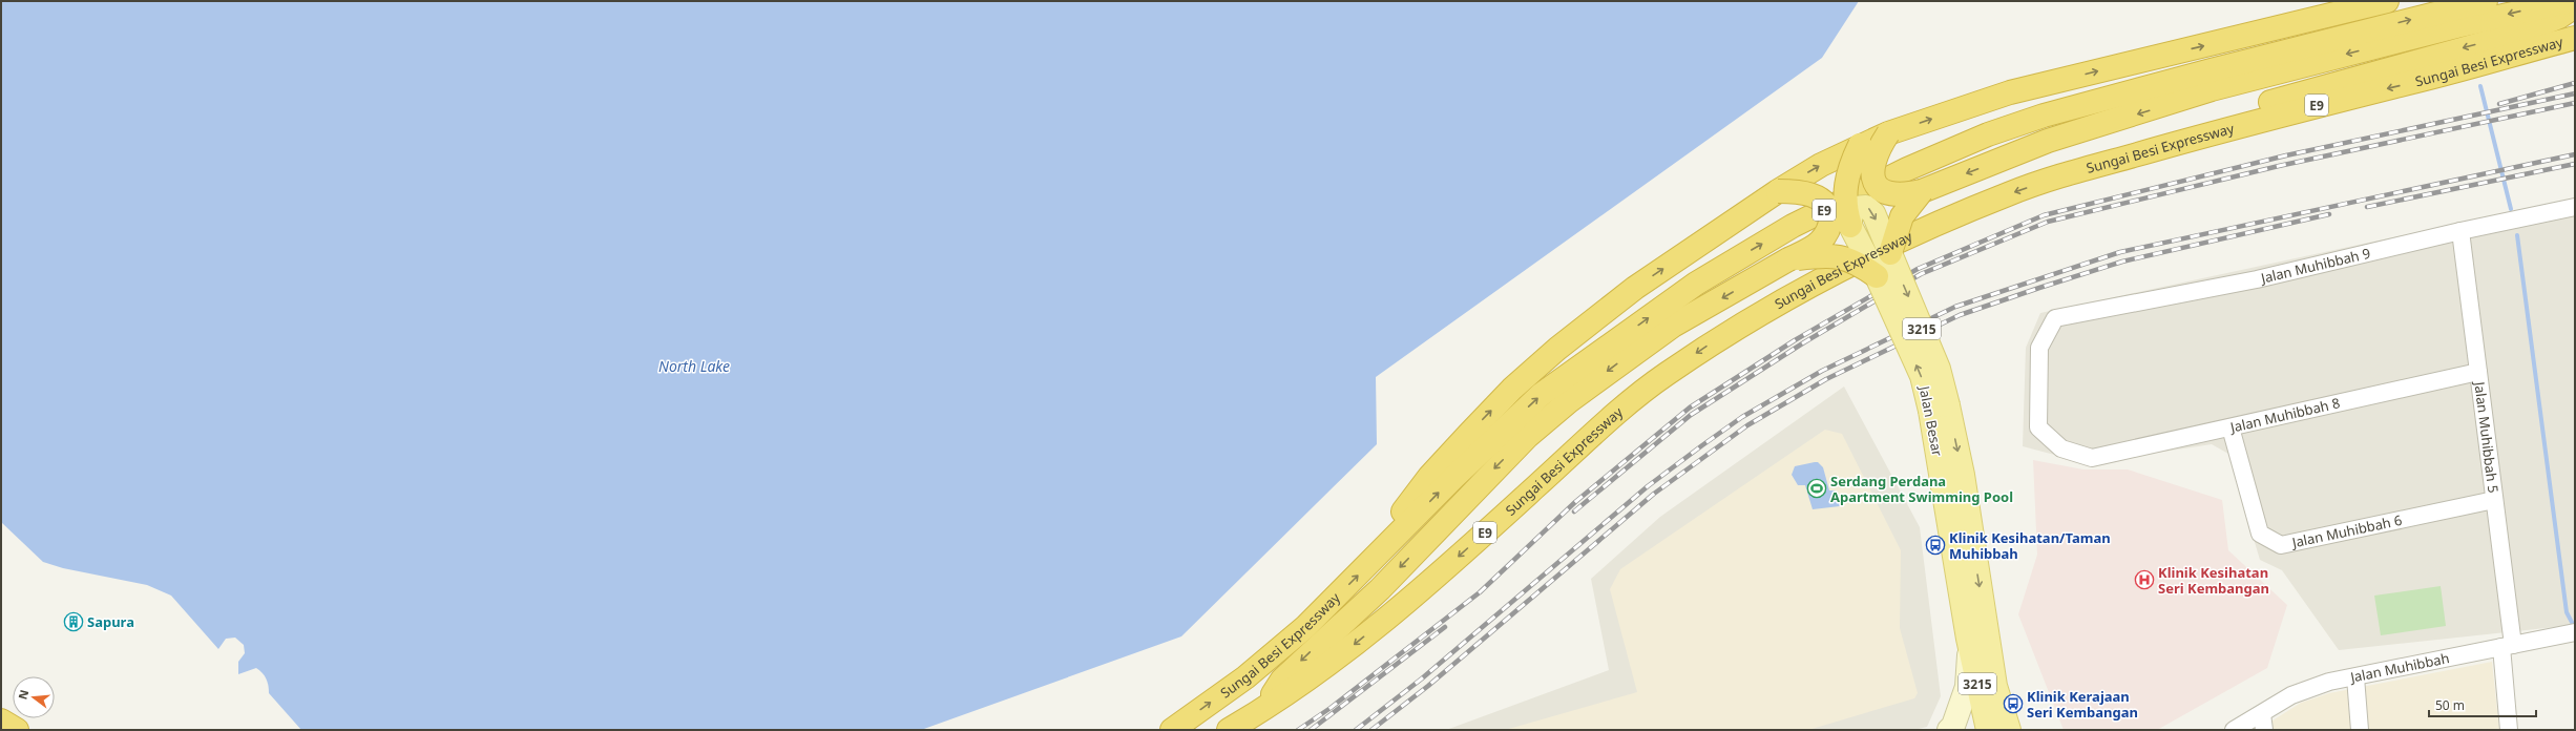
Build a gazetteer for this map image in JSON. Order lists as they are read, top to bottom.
{
  "streets": {
    "highway": ["Sungai Besi Expressway", "E9"],
    "main road": ["3215", "Jalan Besar"],
    "street": [
      "Jalan Muhibbah 9",
      "Jalan Muhibbah 8",
      "Jalan Muhibbah 5",
      "Jalan Muhibbah 6",
      "Jalan Muhibbah"
    ]
  },
  "crossings": [
    ["Jalan Muhibbah 9", "Jalan Muhibbah 8"],
    ["Jalan Muhibbah 9", "Jalan Muhibbah 5"],
    ["Jalan Muhibbah 8", "Jalan Muhibbah 5"],
    ["Jalan Muhibbah 8", "Jalan Muhibbah 6"],
    ["Jalan Muhibbah 5", "Jalan Muhibbah 6"],
    ["Jalan Muhibbah 5", "Jalan Muhibbah"]
  ],
  "water": ["North Lake"],
  "places": {
    "sports": ["Serdang Perdana Apartment Swimming Pool"],
    "bus stop": ["Klinik Kesihatan/Taman Muhibbah", "Klinik Kerajaan Seri Kembangan"],
    "hospital": ["Klinik Kesihatan Seri Kembangan"],
    "building": ["Sapura"]
  },
  "scale_bar": "50 m",
  "north": "left"
}
